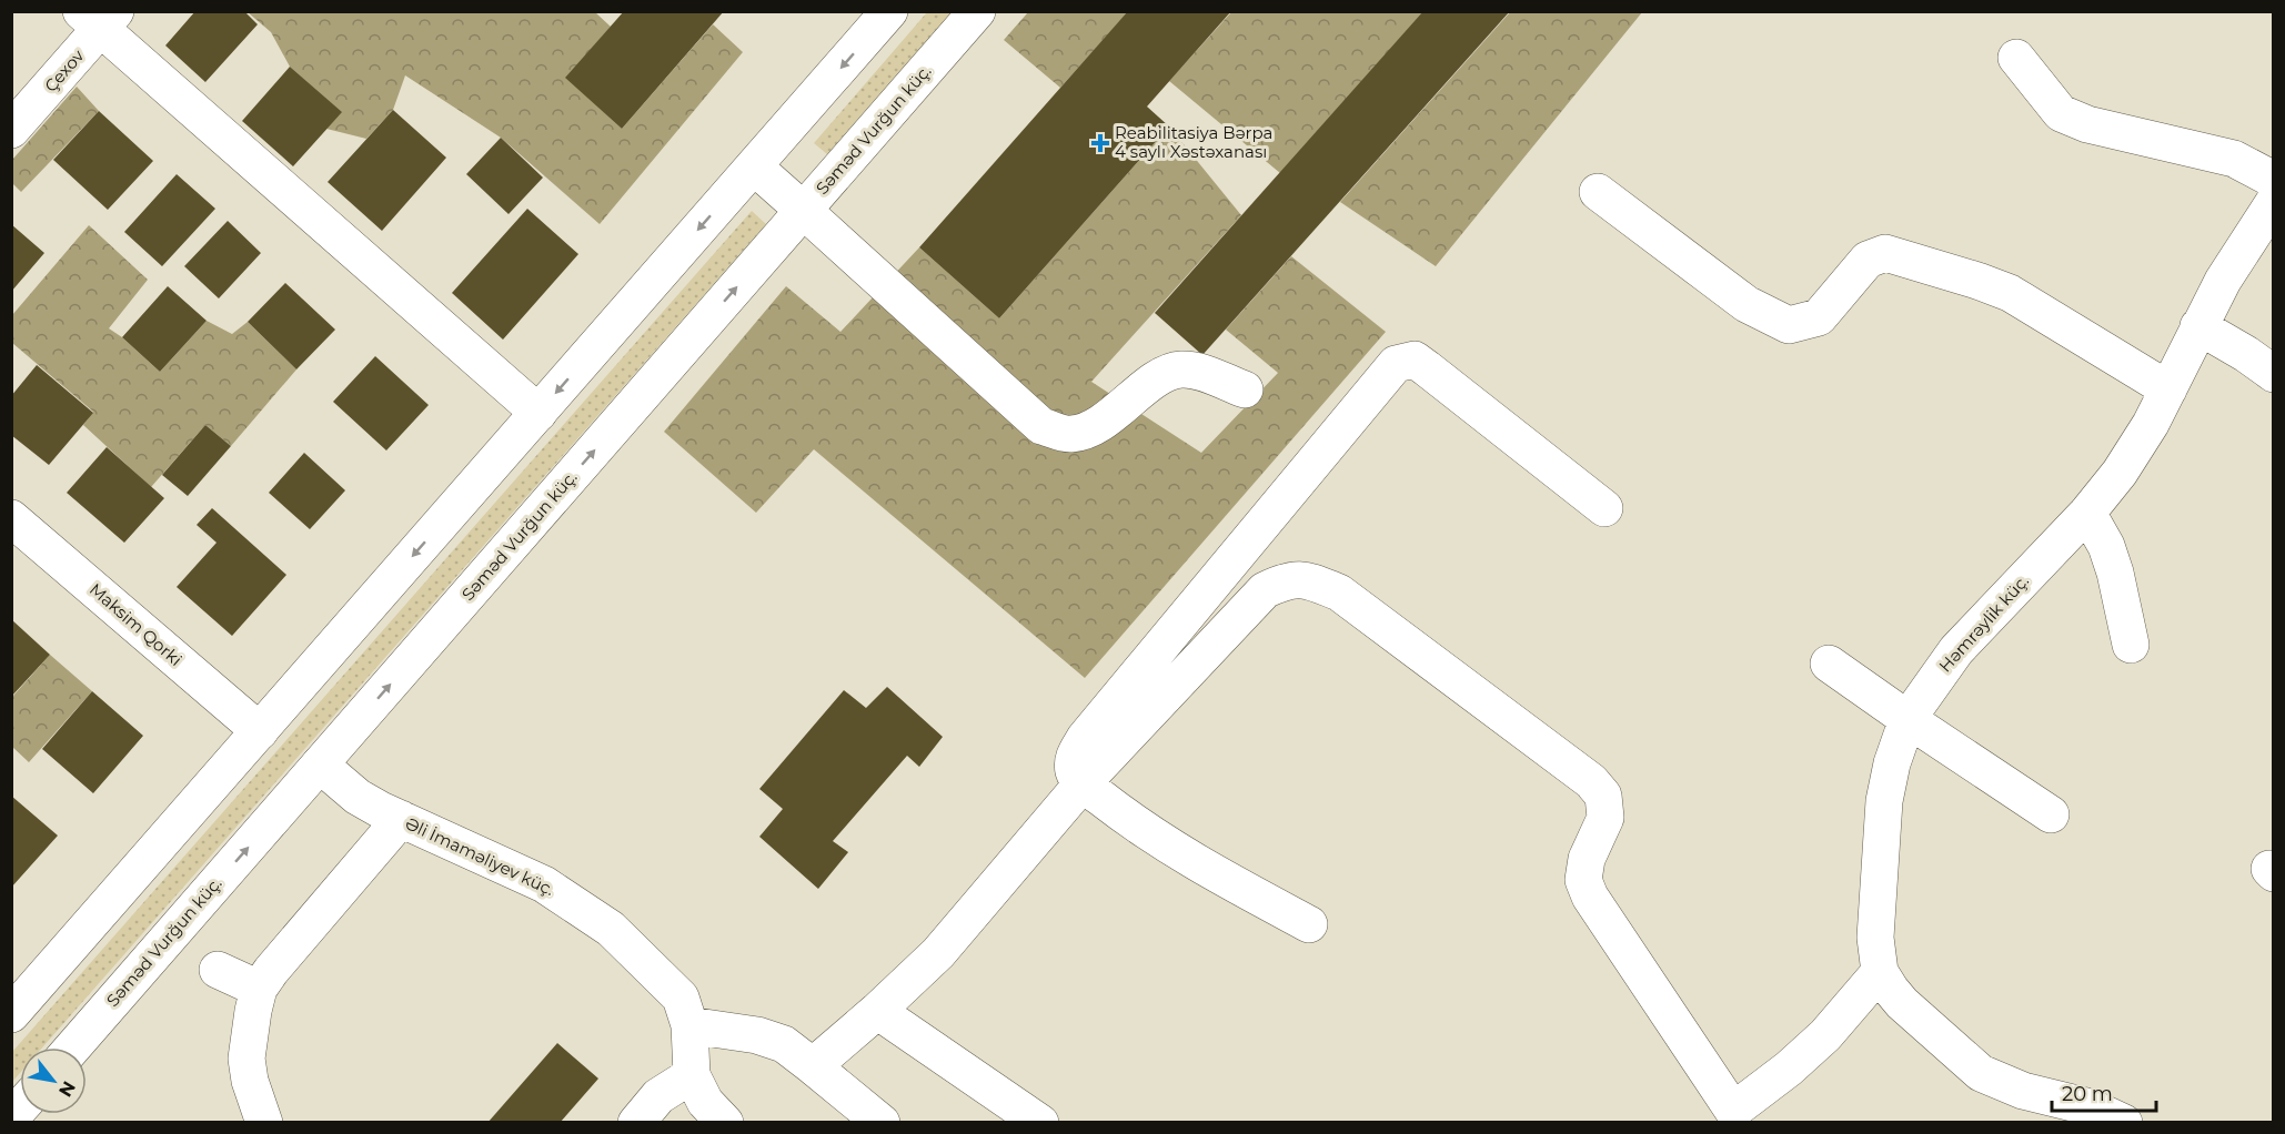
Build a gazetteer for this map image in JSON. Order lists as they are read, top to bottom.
{
  "streets": {
    "street": [
      "Çexov",
      "Səməd Vurğun küç.",
      "Həmrəylik küç.",
      "Maksim Qorki",
      "Əli İmaməliyev küç."
    ]
  },
  "crossings": [
    ["Səməd Vurğun küç.", "Əli İmaməliyev küç."]
  ],
  "places": {
    "health": ["Reabilitasiya Bәrpa 4 saylı Xəstəxanası"]
  },
  "scale_bar": "20 m",
  "north": "bottom right"
}
